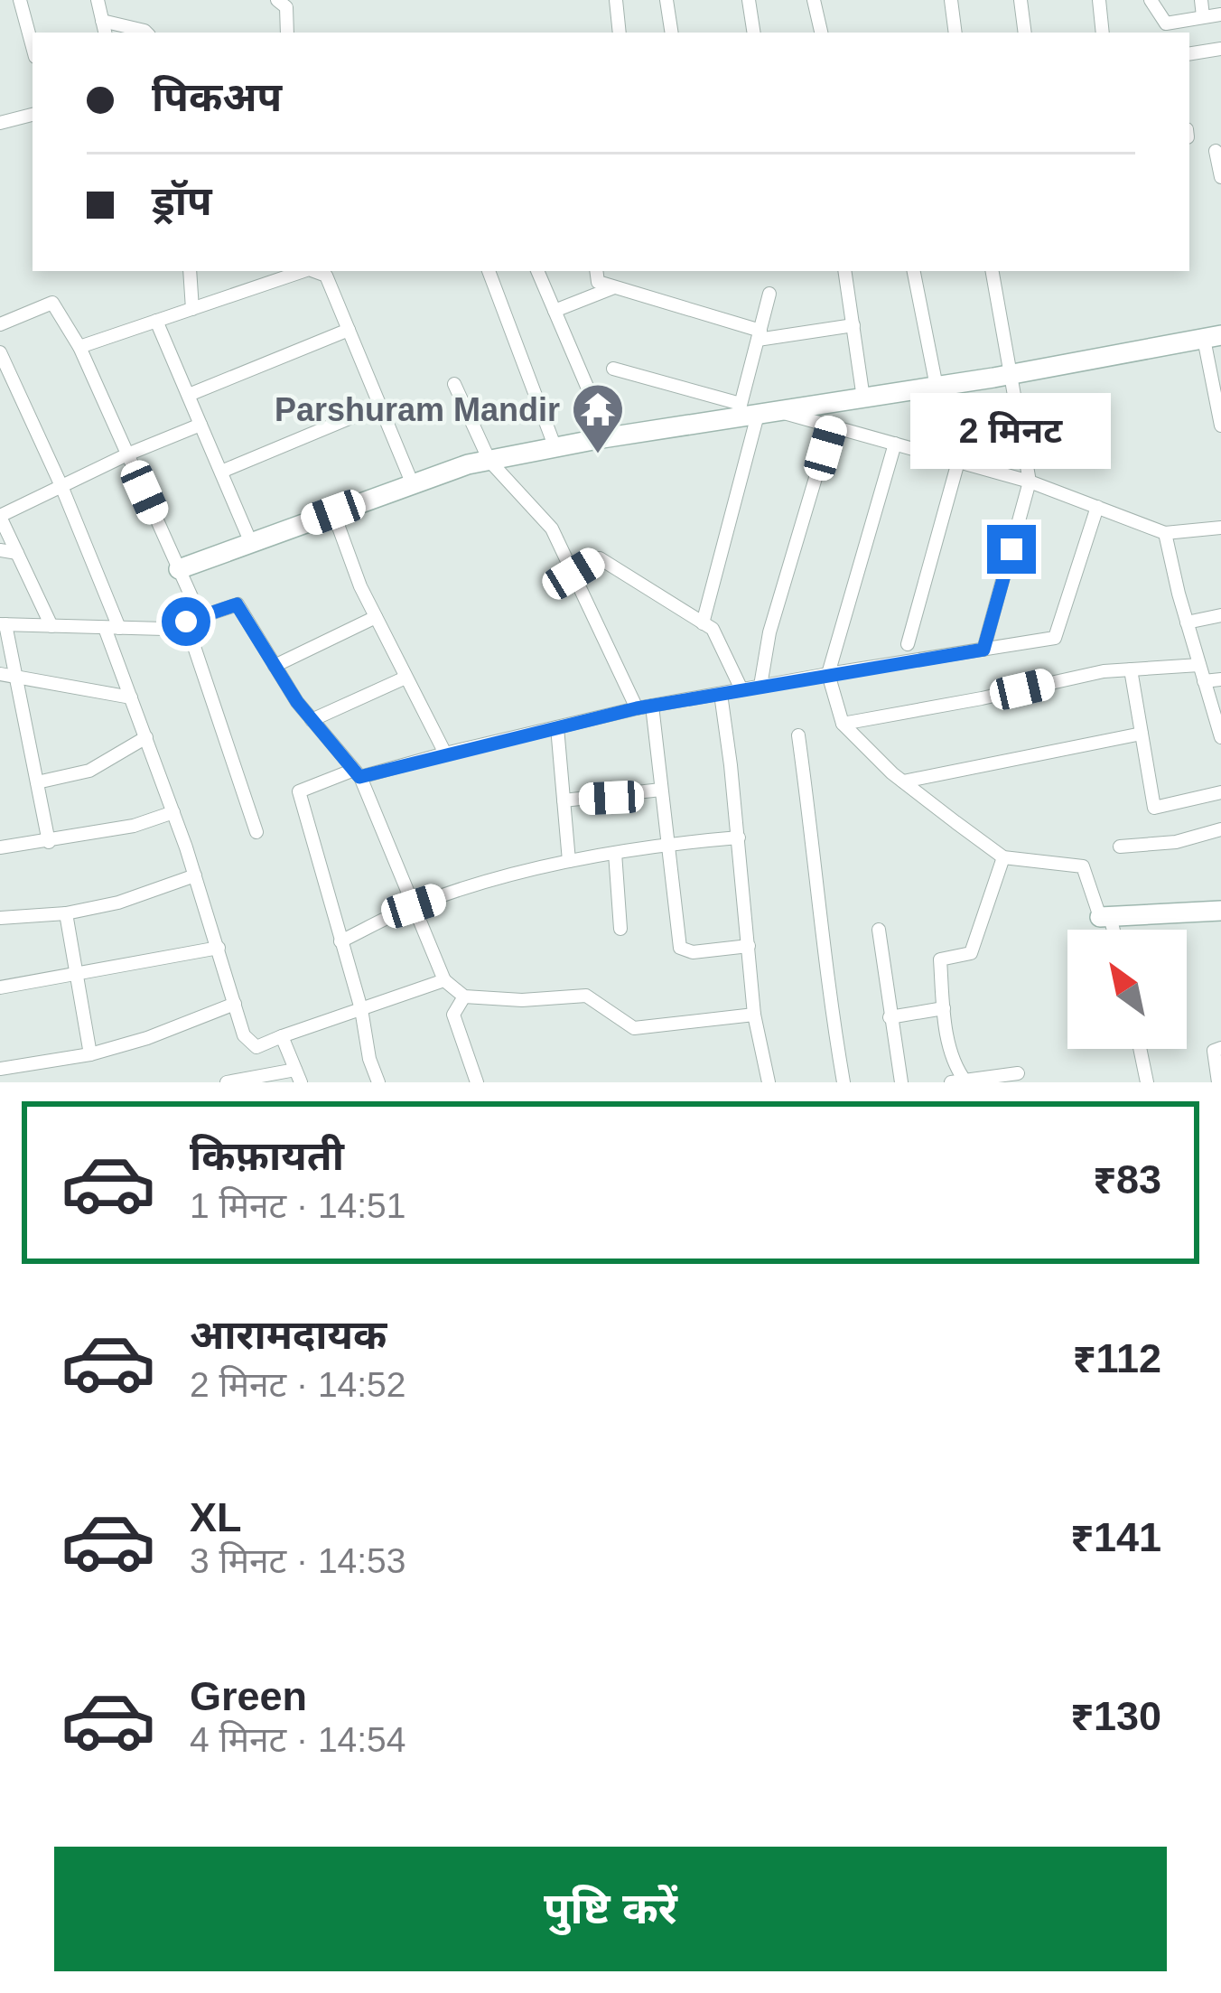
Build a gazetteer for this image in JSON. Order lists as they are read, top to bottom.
{
  "places": {
    "temple": ["Parshuram Mandir"]
  },
  "north": "top left",
  "page": {
    "banner": ["पिकअप", "ड्रॉप"],
    "bubble": "2 मिनट",
    "list": [
      {
        "name": "किफ़ायती",
        "note": "1 मिनट · 14:51",
        "value": "₹83"
      },
      {
        "name": "आरामदायक",
        "note": "2 मिनट · 14:52",
        "value": "₹112"
      },
      {
        "name": "XL",
        "note": "3 मिनट · 14:53",
        "value": "₹141"
      },
      {
        "name": "Green",
        "note": "4 मिनट · 14:54",
        "value": "₹130"
      }
    ],
    "buttons": "पुष्टि करें"
  }
}
